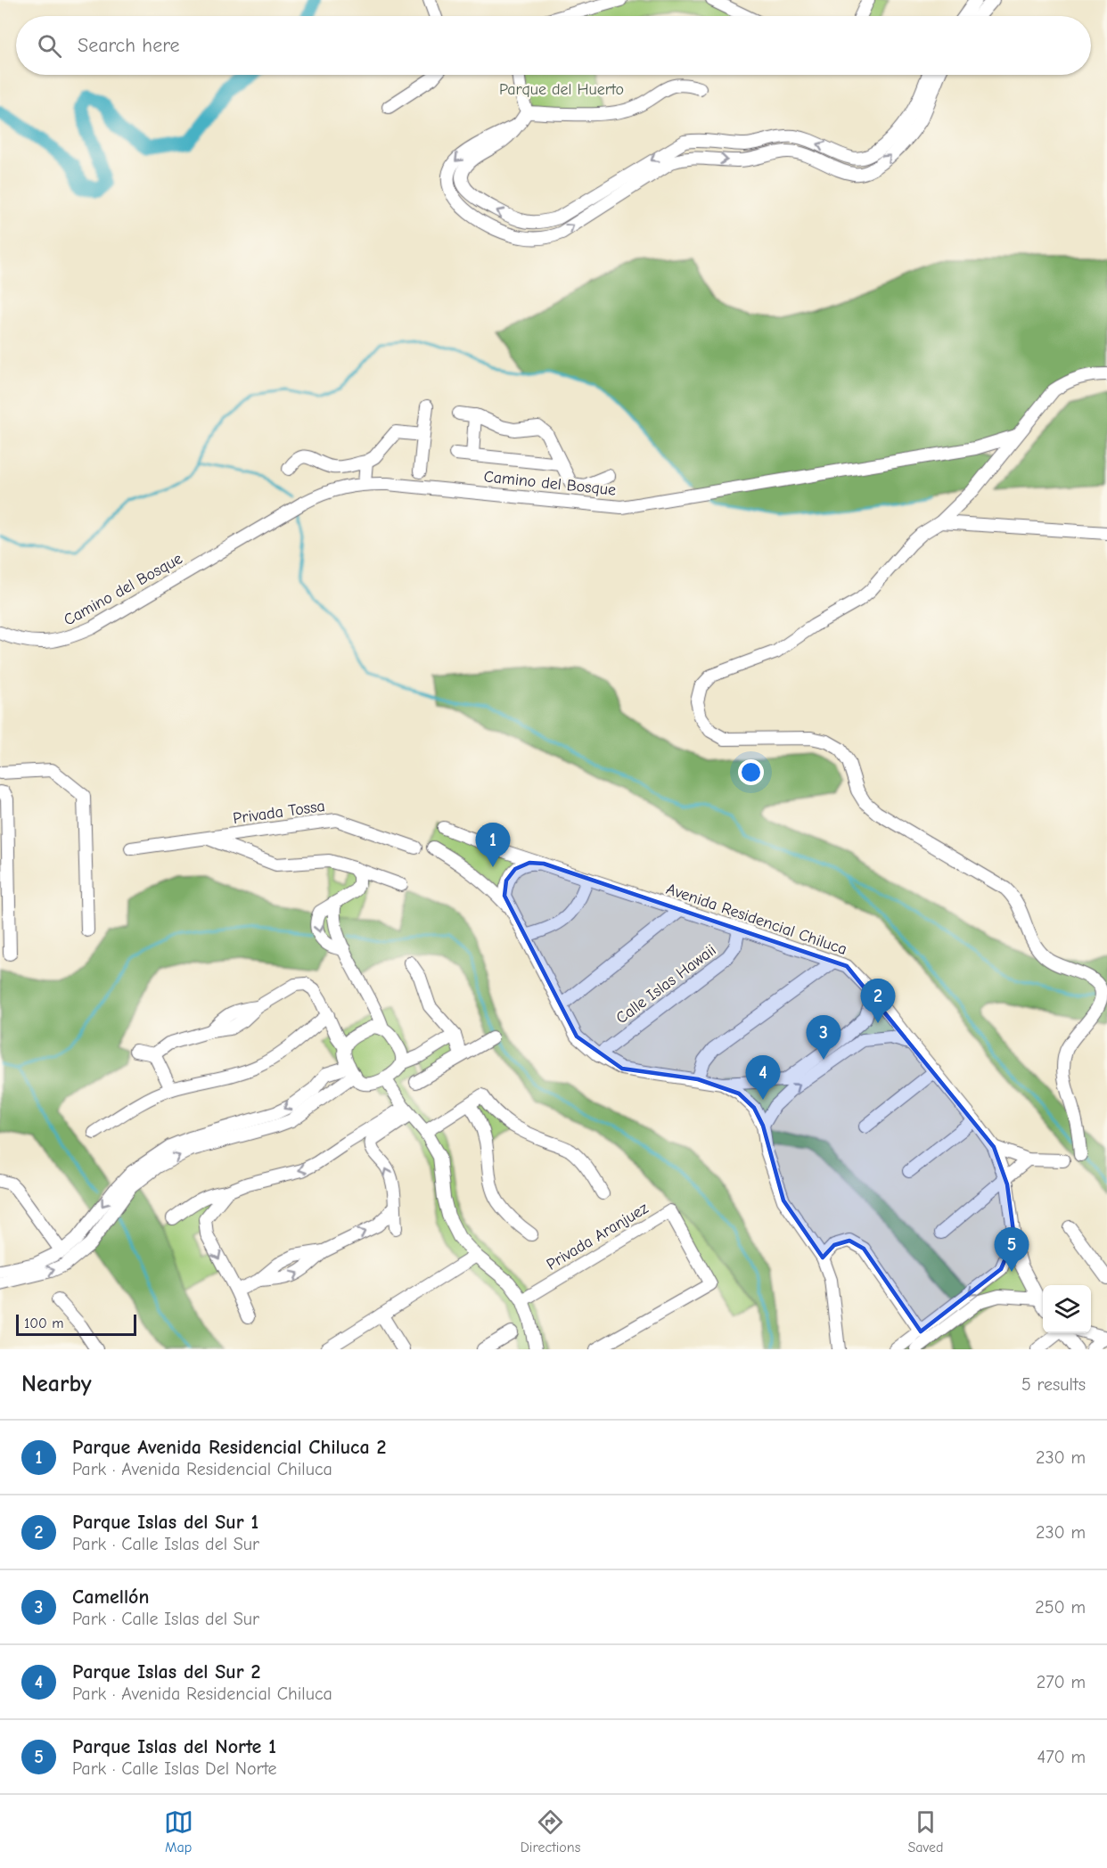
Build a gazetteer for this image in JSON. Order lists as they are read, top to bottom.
{
  "streets": {
    "street": [
      "Camino del Bosque",
      "Privada Tossa",
      "Avenida Residencial Chiluca",
      "Calle Islas Hawaii",
      "Privada Aranjuez"
    ]
  },
  "crossings": [
    ["Avenida Residencial Chiluca", "Calle Islas Hawaii"]
  ],
  "parks": ["Parque del Huerto"],
  "scale_bar": "100 m",
  "page": {
    "search": "Search here",
    "pins": [
      "1",
      "2",
      "3",
      "4",
      "5"
    ],
    "scale": "100 m",
    "heading": ["Nearby", "5 results"],
    "list": [
      {
        "mark": "1",
        "name": "Parque Avenida Residencial Chiluca 2",
        "note": "Park · Avenida Residencial Chiluca",
        "value": "230 m"
      },
      {
        "mark": "2",
        "name": "Parque Islas del Sur 1",
        "note": "Park · Calle Islas del Sur",
        "value": "230 m"
      },
      {
        "mark": "3",
        "name": "Camellón",
        "note": "Park · Calle Islas del Sur",
        "value": "250 m"
      },
      {
        "mark": "4",
        "name": "Parque Islas del Sur 2",
        "note": "Park · Avenida Residencial Chiluca",
        "value": "270 m"
      },
      {
        "mark": "5",
        "name": "Parque Islas del Norte 1",
        "note": "Park · Calle Islas Del Norte",
        "value": "470 m"
      }
    ],
    "nav": ["Map", "Directions", "Saved"]
  }
}
